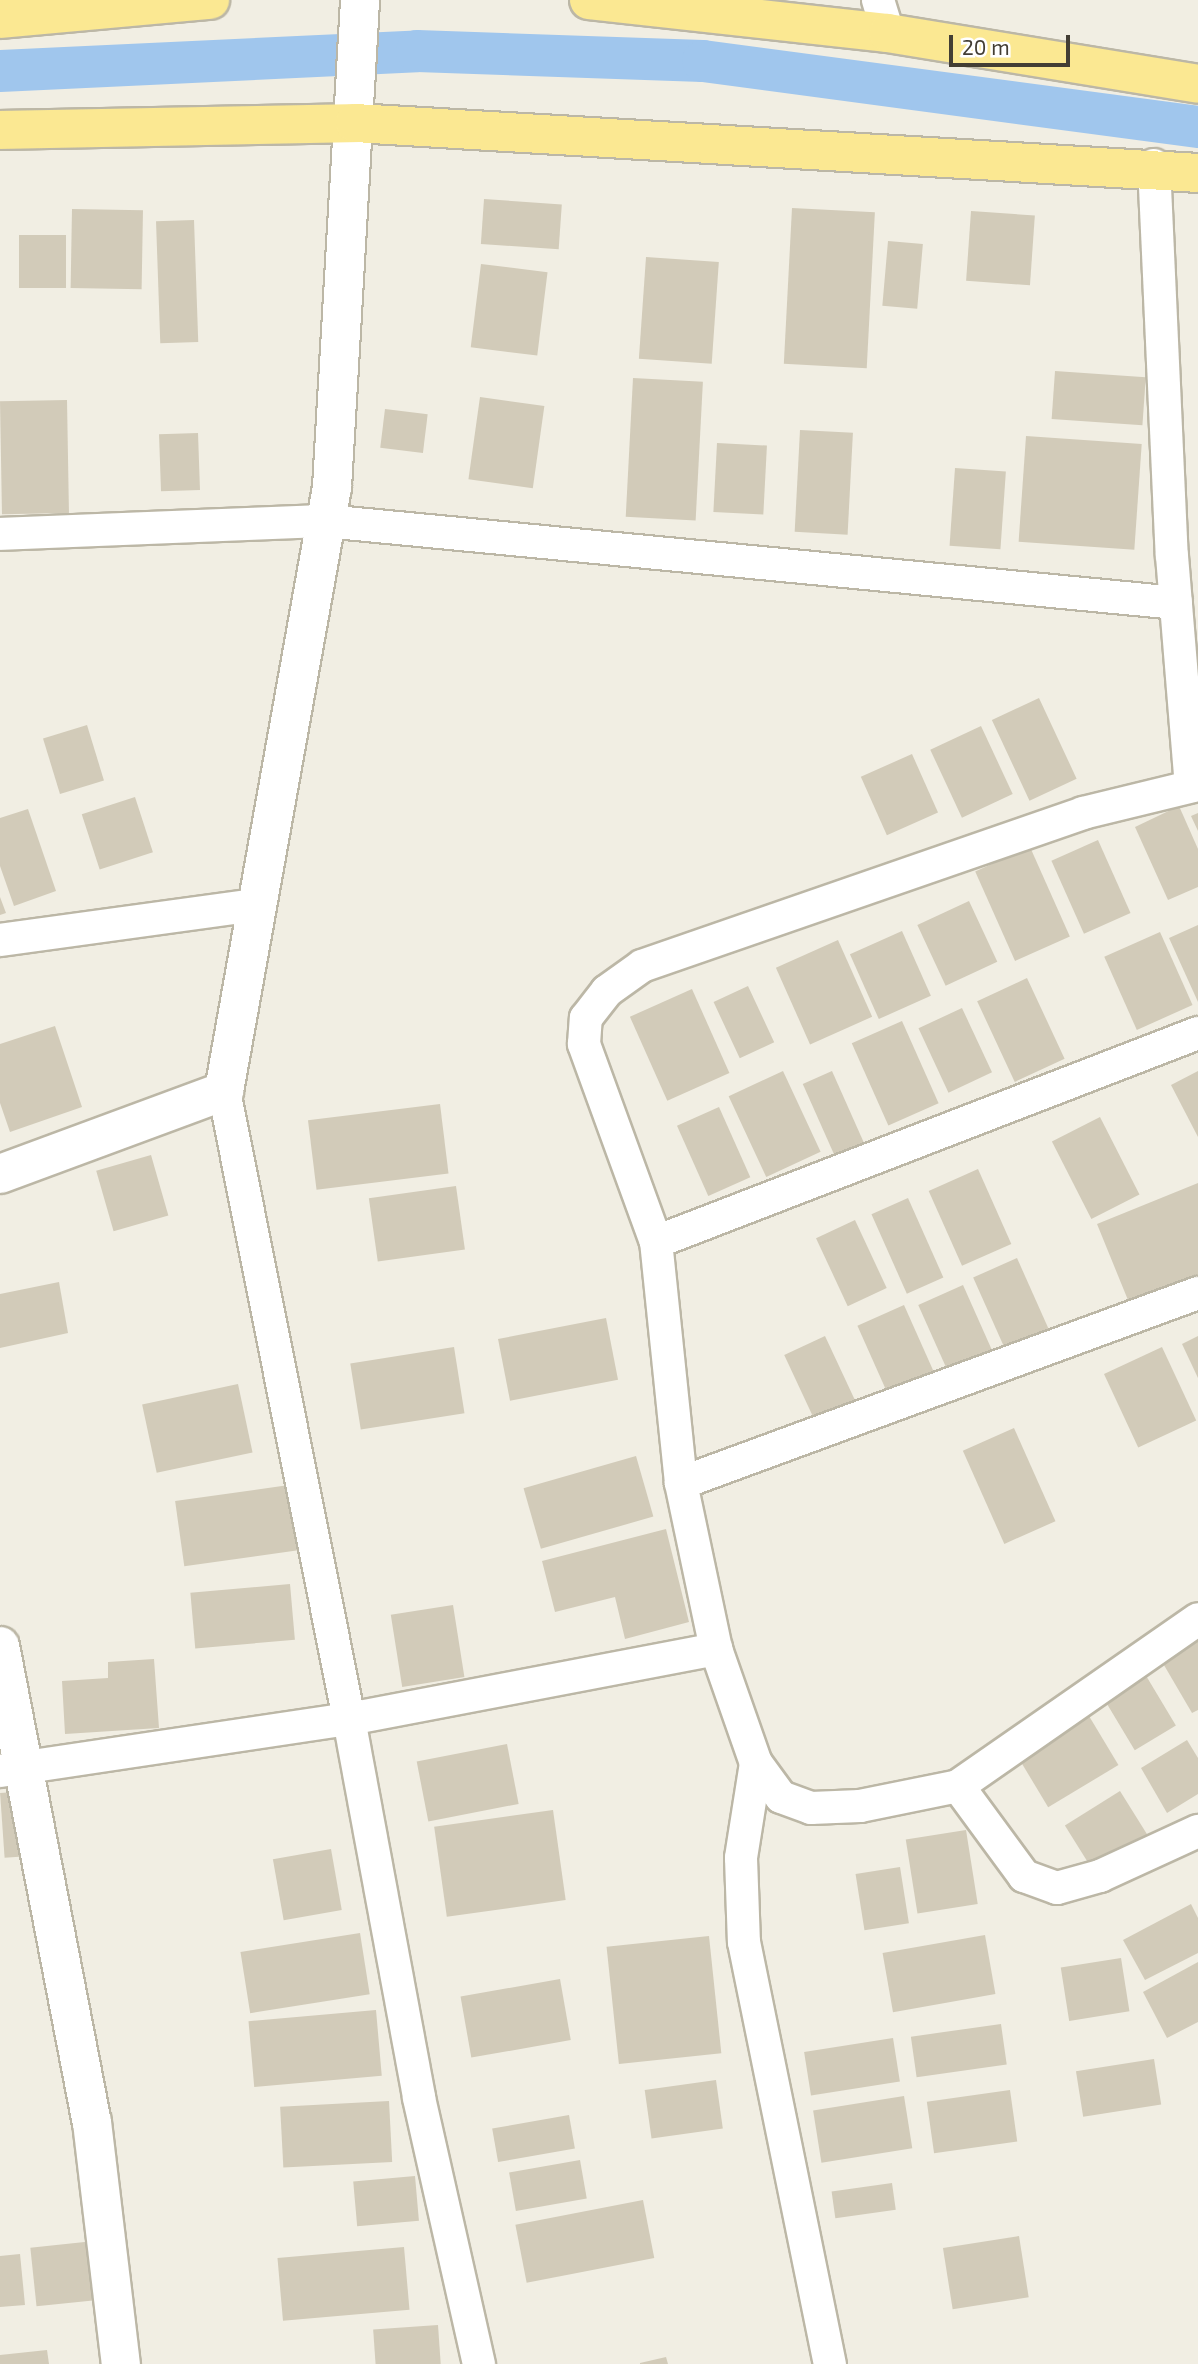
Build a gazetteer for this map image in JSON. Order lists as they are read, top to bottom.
{
  "scale_bar": "20 m"
}
